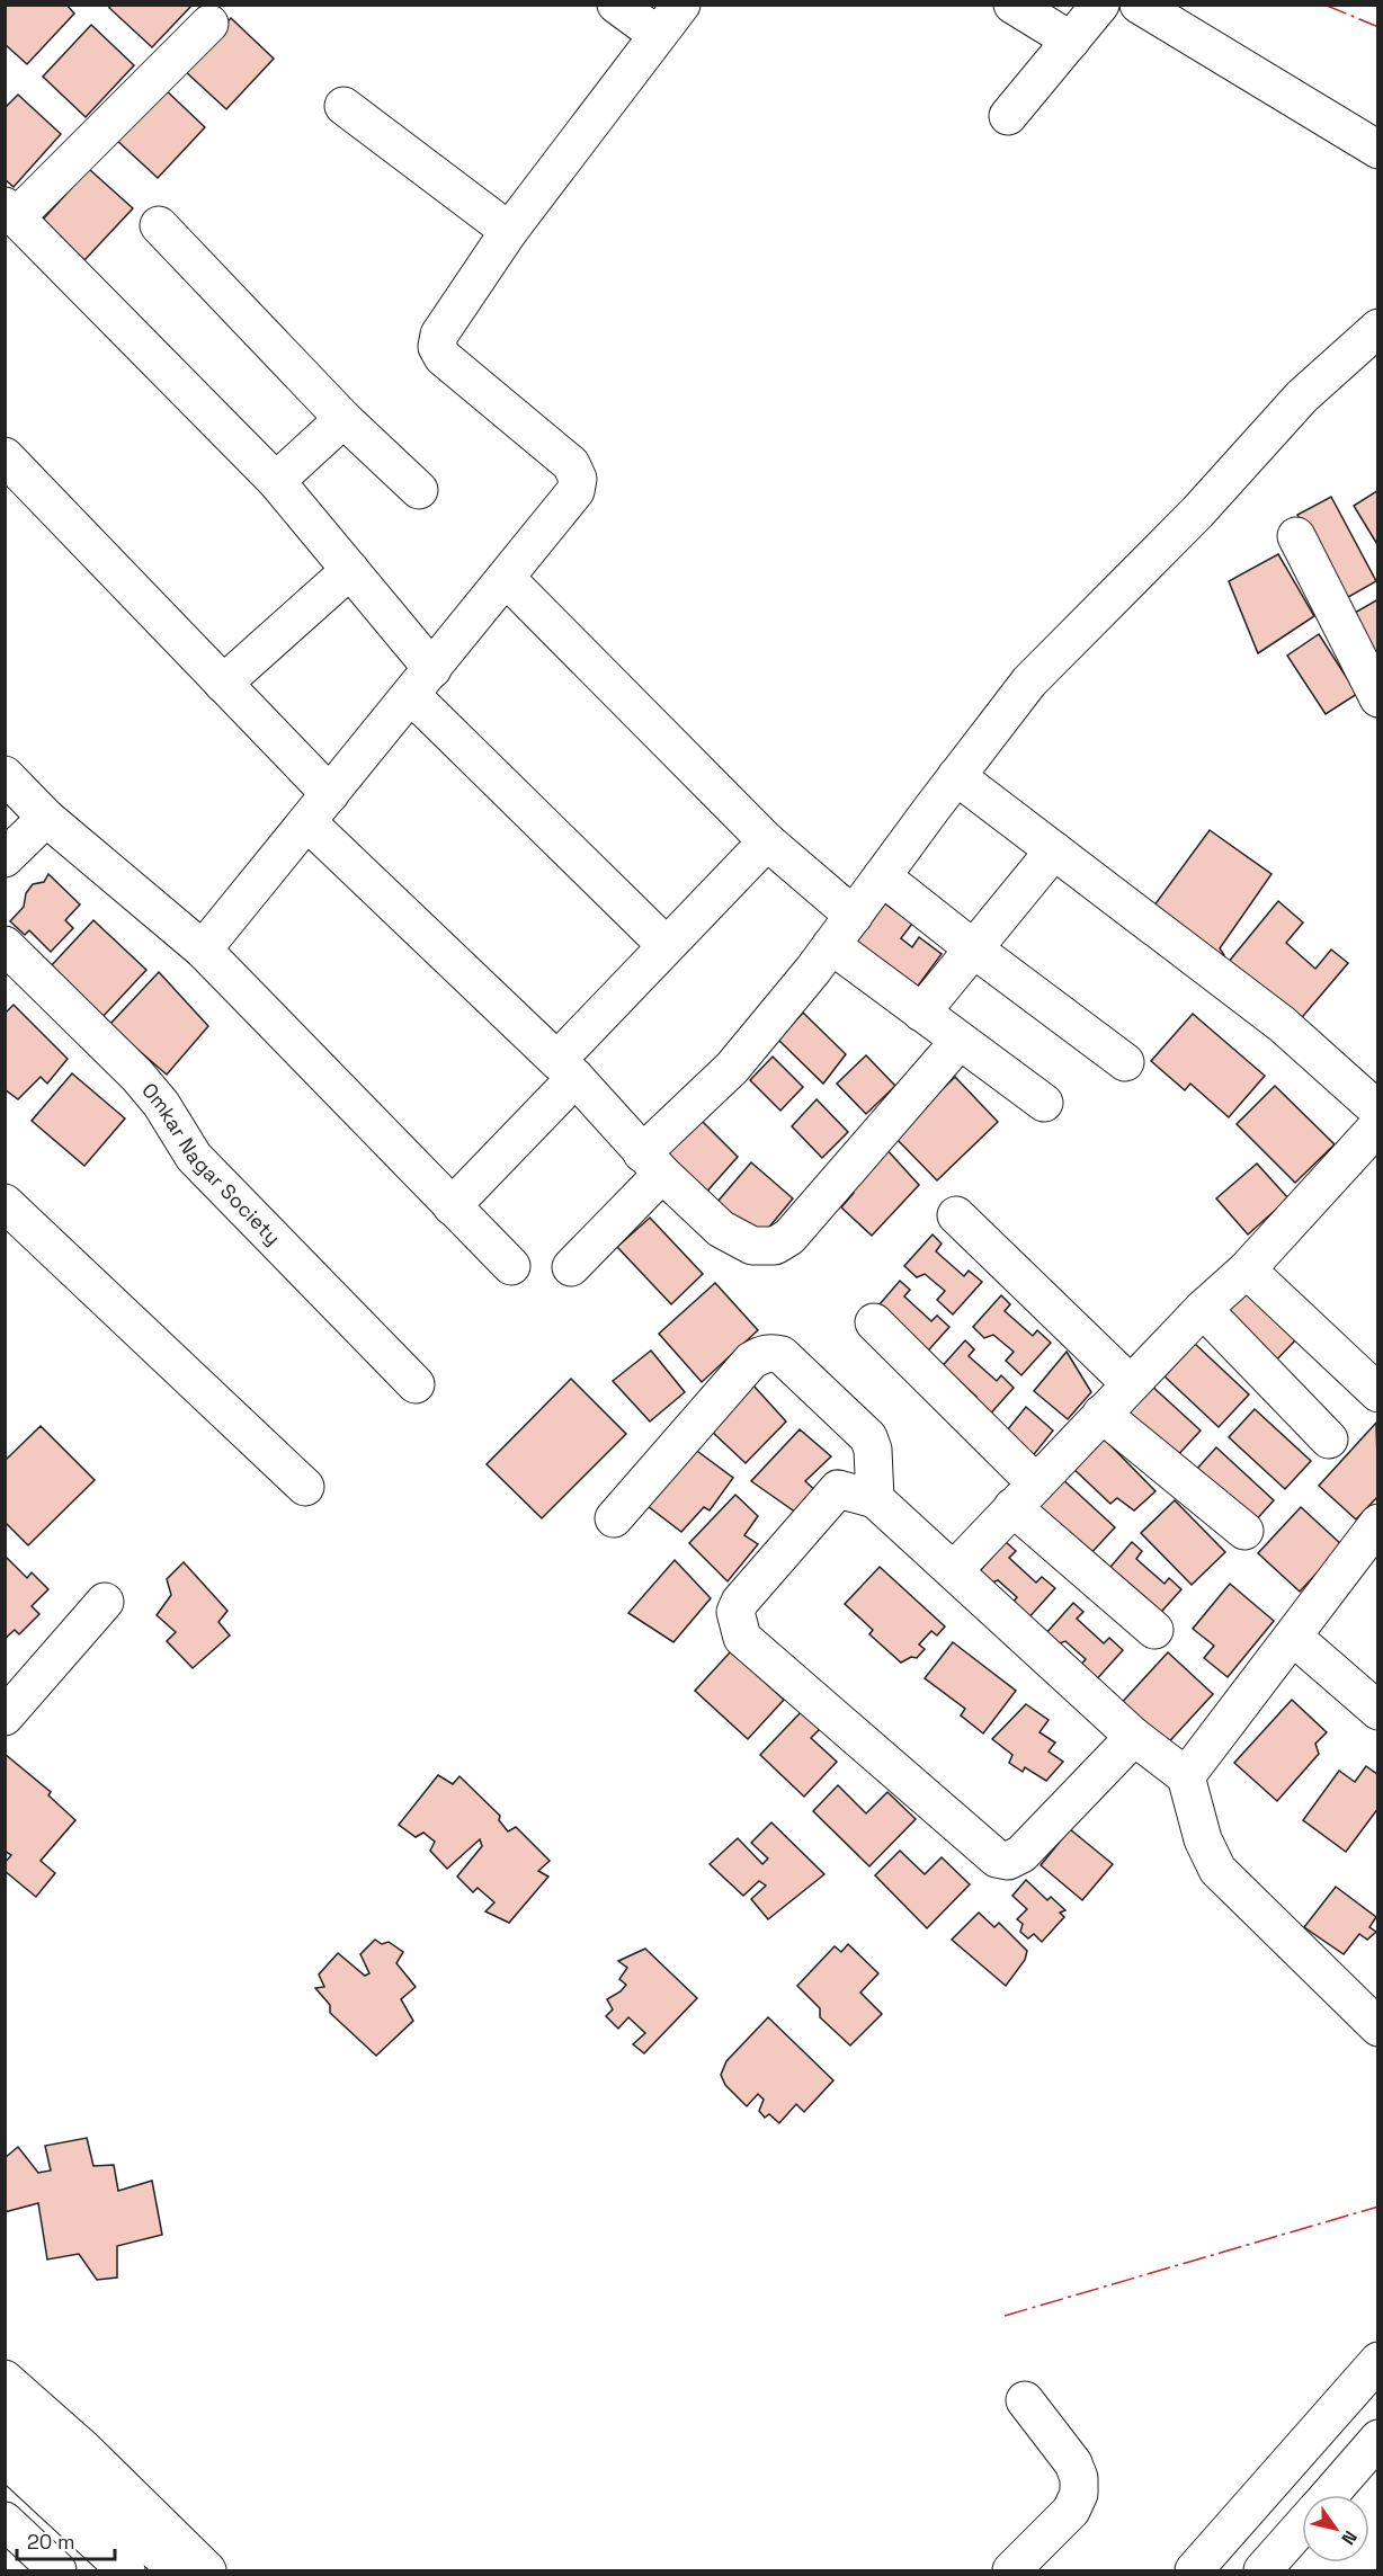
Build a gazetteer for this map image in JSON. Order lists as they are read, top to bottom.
{
  "streets": {
    "street": ["Omkar Nagar Society"]
  },
  "scale_bar": "20 m",
  "north": "bottom right"
}
